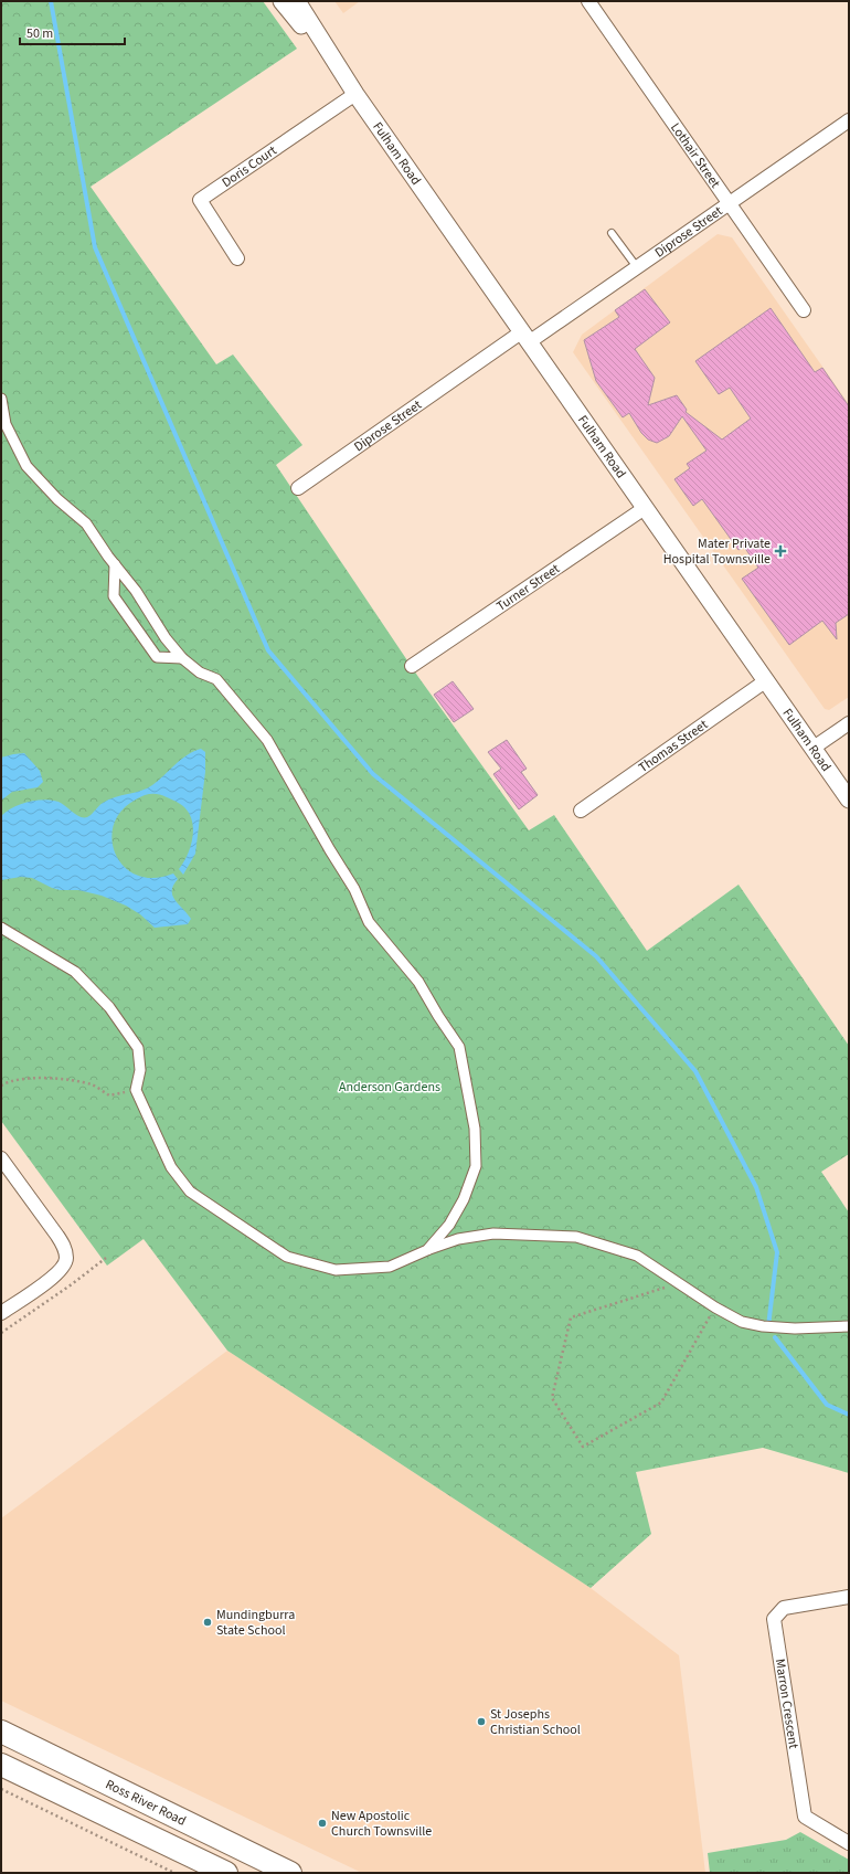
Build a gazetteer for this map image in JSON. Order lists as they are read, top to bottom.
{
  "streets": {
    "main road": ["Ross River Road"],
    "street": [
      "Fulham Road",
      "Lothair Street",
      "Doris Court",
      "Diprose Street",
      "Turner Street",
      "Thomas Street",
      "Marron Crescent"
    ]
  },
  "crossings": [
    ["Fulham Road", "Doris Court"],
    ["Fulham Road", "Diprose Street"],
    ["Fulham Road", "Turner Street"],
    ["Fulham Road", "Thomas Street"],
    ["Lothair Street", "Diprose Street"]
  ],
  "parks": ["Anderson Gardens"],
  "places": {
    "health": ["Mater Private Hospital Townsville"],
    "other": ["Mundingburra State School", "St Josephs Christian School", "New Apostolic Church Townsville"]
  },
  "scale_bar": "50 m"
}
